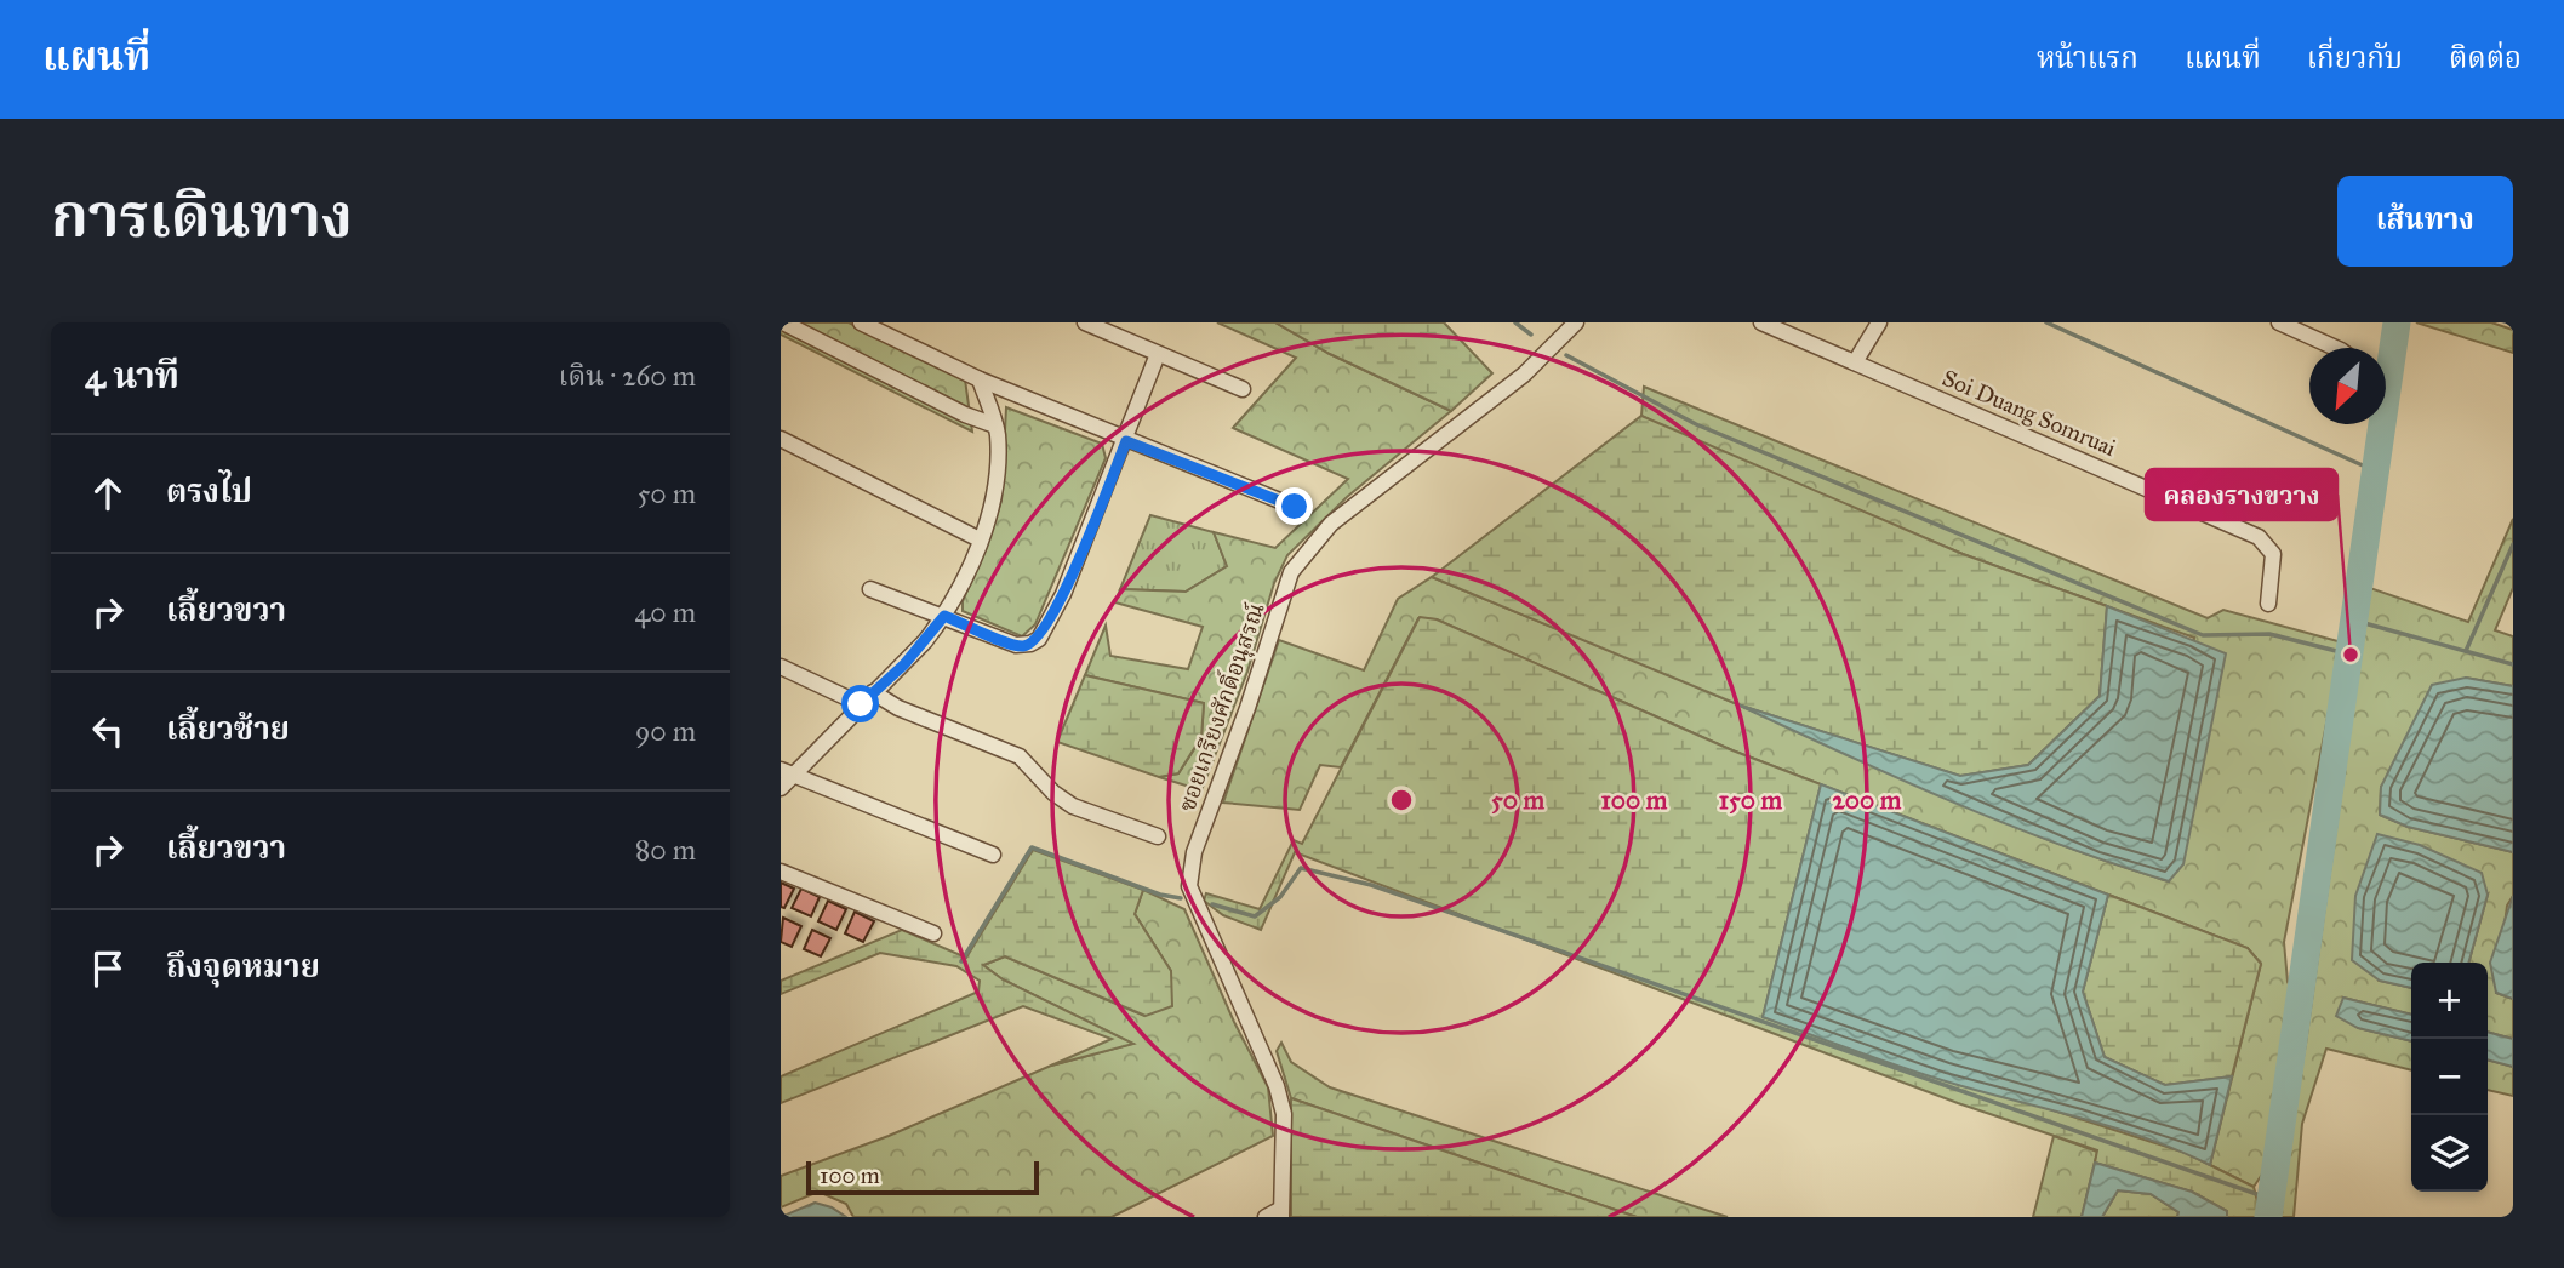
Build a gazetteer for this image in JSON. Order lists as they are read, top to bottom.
{
  "streets": {
    "street": ["Soi Duang Somruai", "ซอยเกรียงศักดิ์อนุสรณ์"]
  },
  "places": ["คลองรางขวาง"],
  "scale_bar": "100 m",
  "north": "bottom left",
  "page": {
    "header": "แผนที่",
    "nav": [
      "หน้าแรก",
      "แผนที่",
      "เกี่ยวกับ",
      "ติดต่อ"
    ],
    "title": "การเดินทาง",
    "buttons": "เส้นทาง",
    "heading": ["4 นาที", "เดิน · 260 m"],
    "list": [
      ["ตรงไป", "50 m"],
      ["เลี้ยวขวา", "40 m"],
      ["เลี้ยวซ้าย", "90 m"],
      ["เลี้ยวขวา", "80 m"],
      "ถึงจุดหมาย"
    ],
    "map_buttons": ["+", "−"],
    "scale": "100 m"
  },
  "rings": [
    "50 m",
    "100 m",
    "150 m",
    "200 m"
  ]
}
